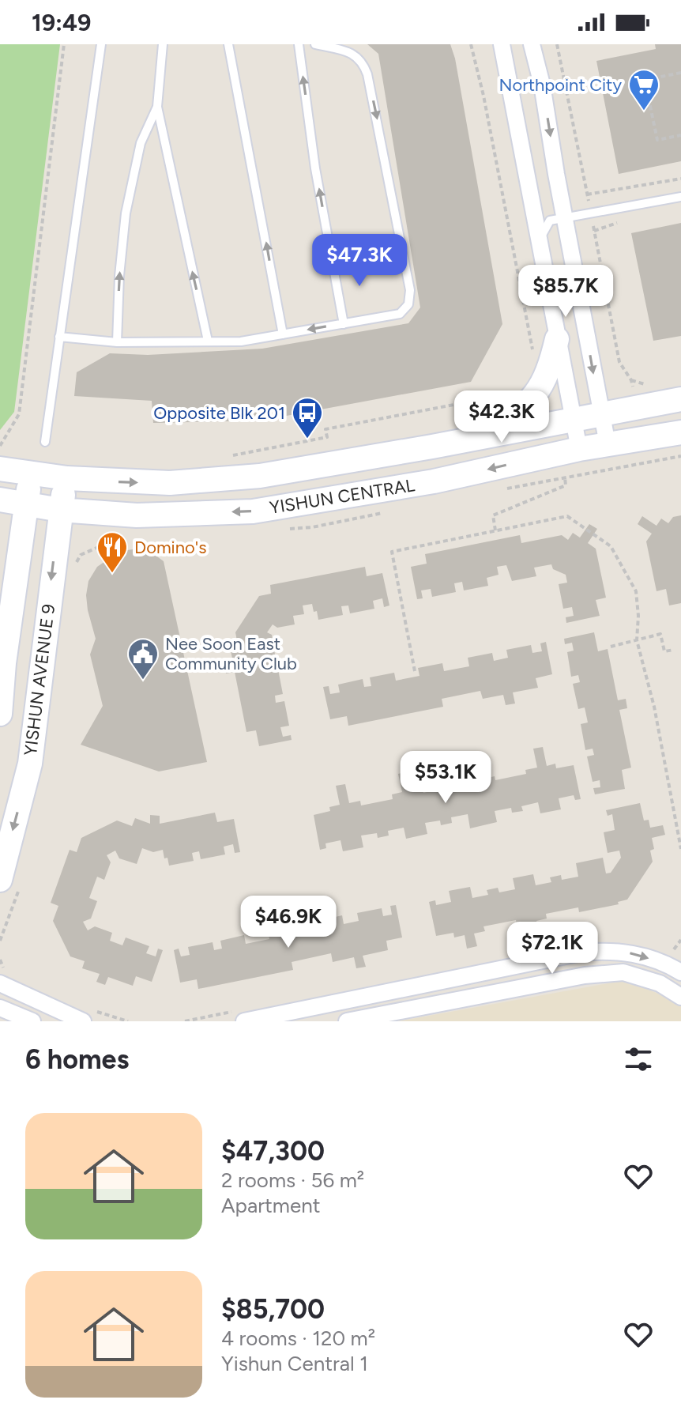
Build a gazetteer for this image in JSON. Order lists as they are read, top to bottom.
{
  "streets": {
    "main road": ["YISHUN CENTRAL", "YISHUN AVENUE 9"]
  },
  "crossings": [
    ["YISHUN CENTRAL", "YISHUN AVENUE 9"]
  ],
  "places": {
    "supermarket": ["Northpoint City"],
    "bus stop": ["Opposite Blk 201"],
    "restaurant": ["Domino's"],
    "public building": ["Nee Soon East Community Club"]
  },
  "page": {
    "status": "19:49",
    "price": [
      "$47.3K",
      "$85.7K",
      "$42.3K",
      "$53.1K",
      "$46.9K",
      "$72.1K"
    ],
    "heading": "6 homes",
    "list": [
      {
        "name": "$47,300",
        "note": "2 rooms · 56 m² · Apartment"
      },
      {
        "name": "$85,700",
        "note": "4 rooms · 120 m² · Yishun Central 1"
      }
    ]
  }
}
